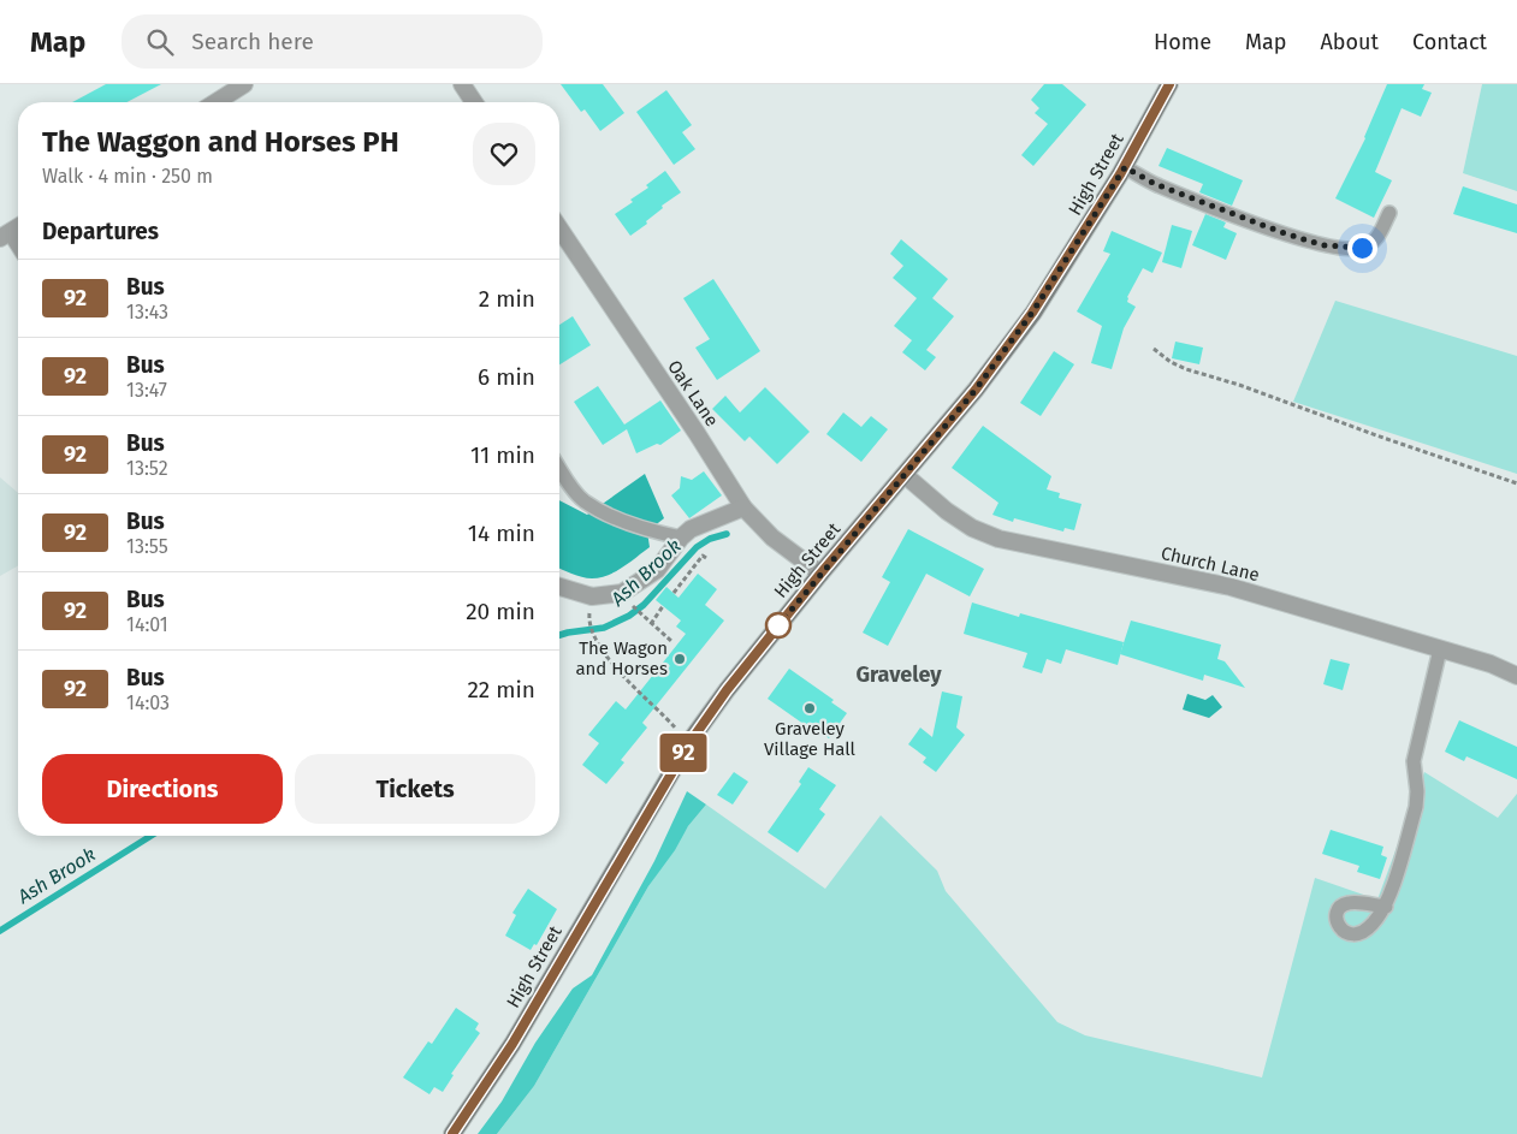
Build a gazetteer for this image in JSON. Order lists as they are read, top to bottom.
{
  "streets": {
    "main road": ["High Street"],
    "street": ["Oak Lane", "Church Lane"]
  },
  "crossings": [
    ["High Street", "Oak Lane"],
    ["High Street", "Church Lane"]
  ],
  "districts": ["Graveley"],
  "water": ["Ash Brook"],
  "places": ["The Wagon and Horses", "Graveley Village Hall"],
  "lines": ["bus line 92"],
  "page": {
    "header": "Map",
    "search": "Search here",
    "nav": [
      "Home",
      "Map",
      "About",
      "Contact"
    ],
    "on_map": "92",
    "heading": [
      ["The Waggon and Horses PH", "Walk · 4 min · 250 m"],
      "Departures"
    ],
    "list": [
      {
        "mark": "92",
        "name": "Bus",
        "note": "13:43",
        "value": "2 min"
      },
      {
        "mark": "92",
        "name": "Bus",
        "note": "13:47",
        "value": "6 min"
      },
      {
        "mark": "92",
        "name": "Bus",
        "note": "13:52",
        "value": "11 min"
      },
      {
        "mark": "92",
        "name": "Bus",
        "note": "13:55",
        "value": "14 min"
      },
      {
        "mark": "92",
        "name": "Bus",
        "note": "14:01",
        "value": "20 min"
      },
      {
        "mark": "92",
        "name": "Bus",
        "note": "14:03",
        "value": "22 min"
      }
    ],
    "buttons": ["Directions", "Tickets"]
  }
}
